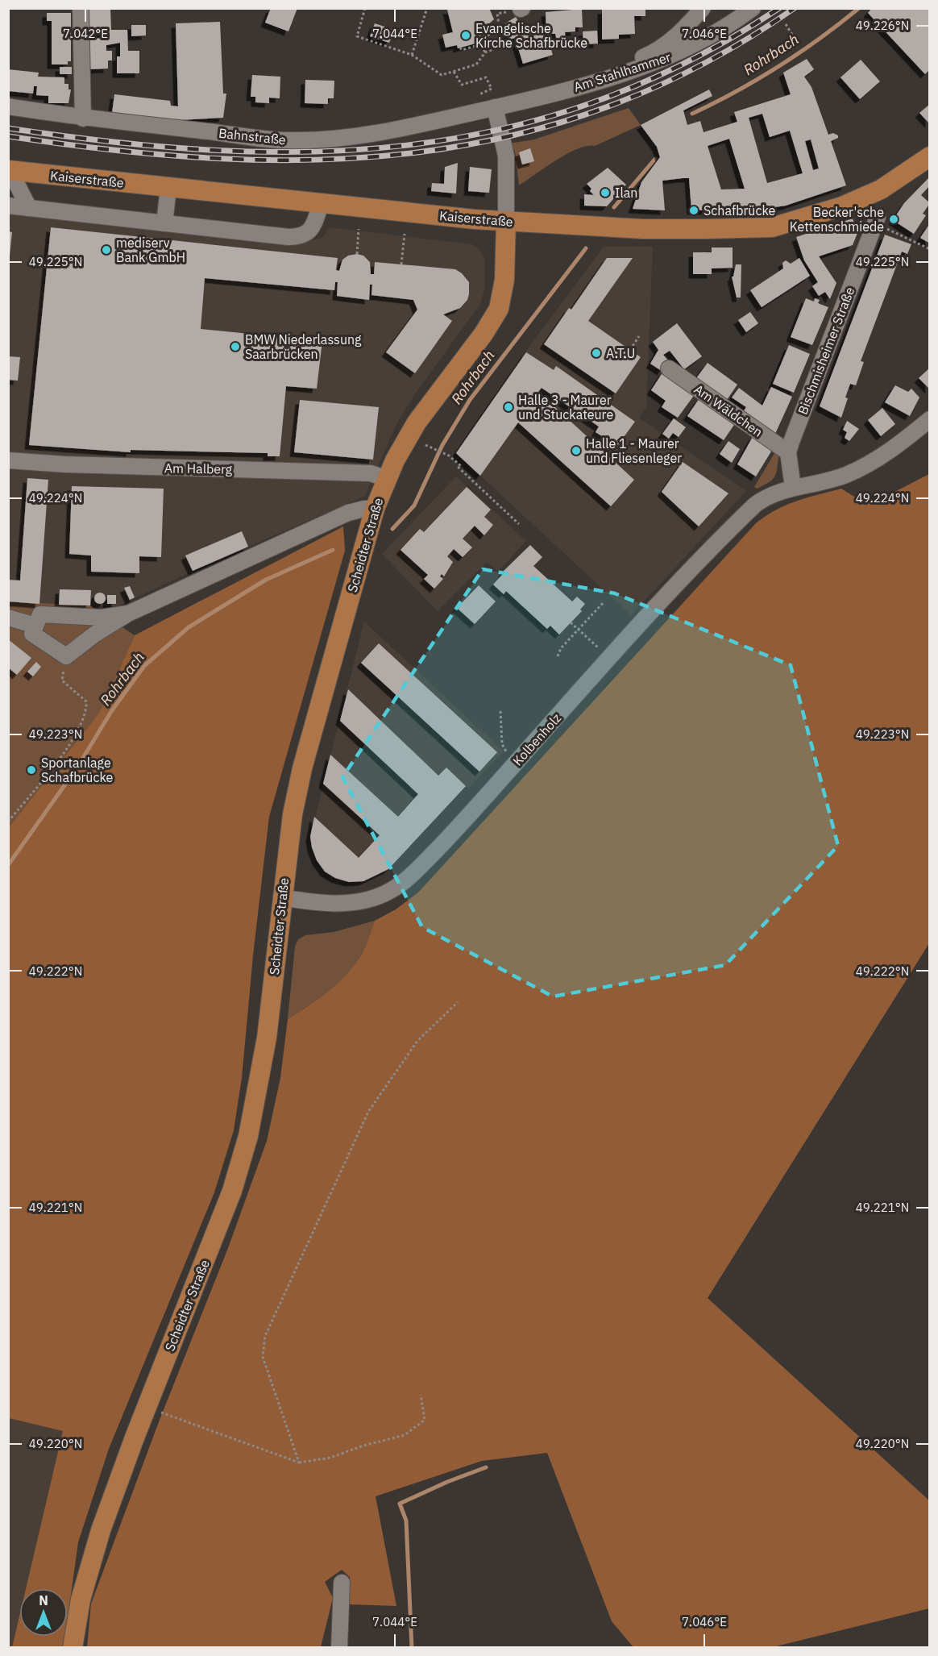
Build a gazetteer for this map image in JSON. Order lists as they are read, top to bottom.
{
  "streets": {
    "main road": ["Kaiserstraße", "Scheidter Straße"],
    "street": [
      "Am Stahlhammer",
      "Bahnstraße",
      "Bischmisheimer Straße",
      "Am Wäldchen",
      "Am Halberg",
      "Kolbenholz"
    ]
  },
  "crossings": [
    ["Am Stahlhammer", "Bahnstraße"],
    ["Kaiserstraße", "Scheidter Straße"],
    ["Bischmisheimer Straße", "Am Wäldchen"],
    ["Bischmisheimer Straße", "Kolbenholz"],
    ["Am Halberg", "Scheidter Straße"],
    ["Scheidter Straße", "Kolbenholz"]
  ],
  "water": ["Rohrbach"],
  "places": [
    "Evangelische Kirche Schafbrücke",
    "Ilan",
    "Schafbrücke",
    "Becker'sche Kettenschmiede",
    "mediserv Bank GmbH",
    "BMW Niederlassung Saarbrücken",
    "A.T.U",
    "Halle 3 - Maurer und Stuckateure",
    "Halle 1 - Maurer und Fliesenleger",
    "Sportanlage Schafbrücke"
  ],
  "north": "top",
  "coordinates": [
    "49.226°N",
    "7.042°E",
    "7.044°E",
    "7.046°E",
    "49.225°N",
    "49.224°N",
    "49.223°N",
    "49.222°N",
    "49.221°N",
    "49.220°N"
  ]
}
